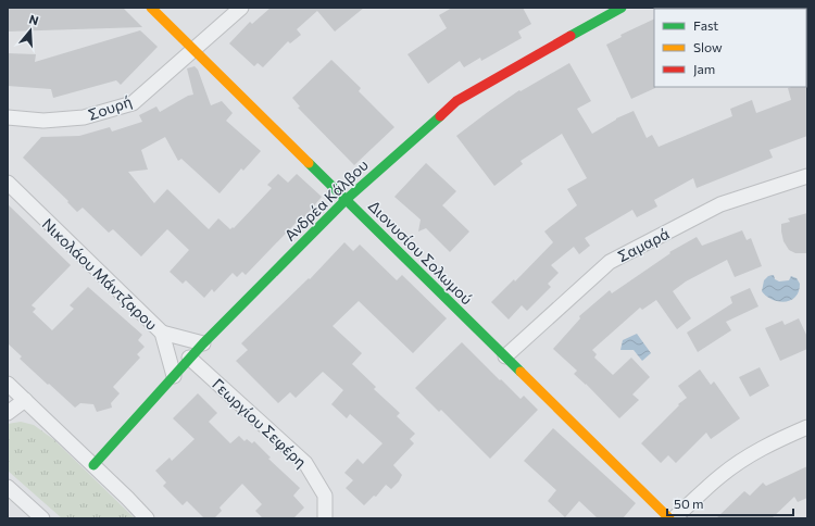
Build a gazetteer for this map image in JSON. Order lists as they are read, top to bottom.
{
  "streets": {
    "street": [
      "Σουρή",
      "Ανδρέα Κάλβου",
      "Σαμαρά",
      "Διονυσίου Σολωμού",
      "Νικολάου Μάντζαρου",
      "Γεωργίου Σεφέρη"
    ]
  },
  "crossings": [
    ["Σουρή", "Διονυσίου Σολωμού"],
    ["Ανδρέα Κάλβου", "Διονυσίου Σολωμού"],
    ["Ανδρέα Κάλβου", "Νικολάου Μάντζαρου"],
    ["Ανδρέα Κάλβου", "Γεωργίου Σεφέρη"],
    ["Σαμαρά", "Διονυσίου Σολωμού"]
  ],
  "legend": ["Fast", "Slow", "Jam"],
  "scale_bar": "50 m",
  "north": "top"
}
